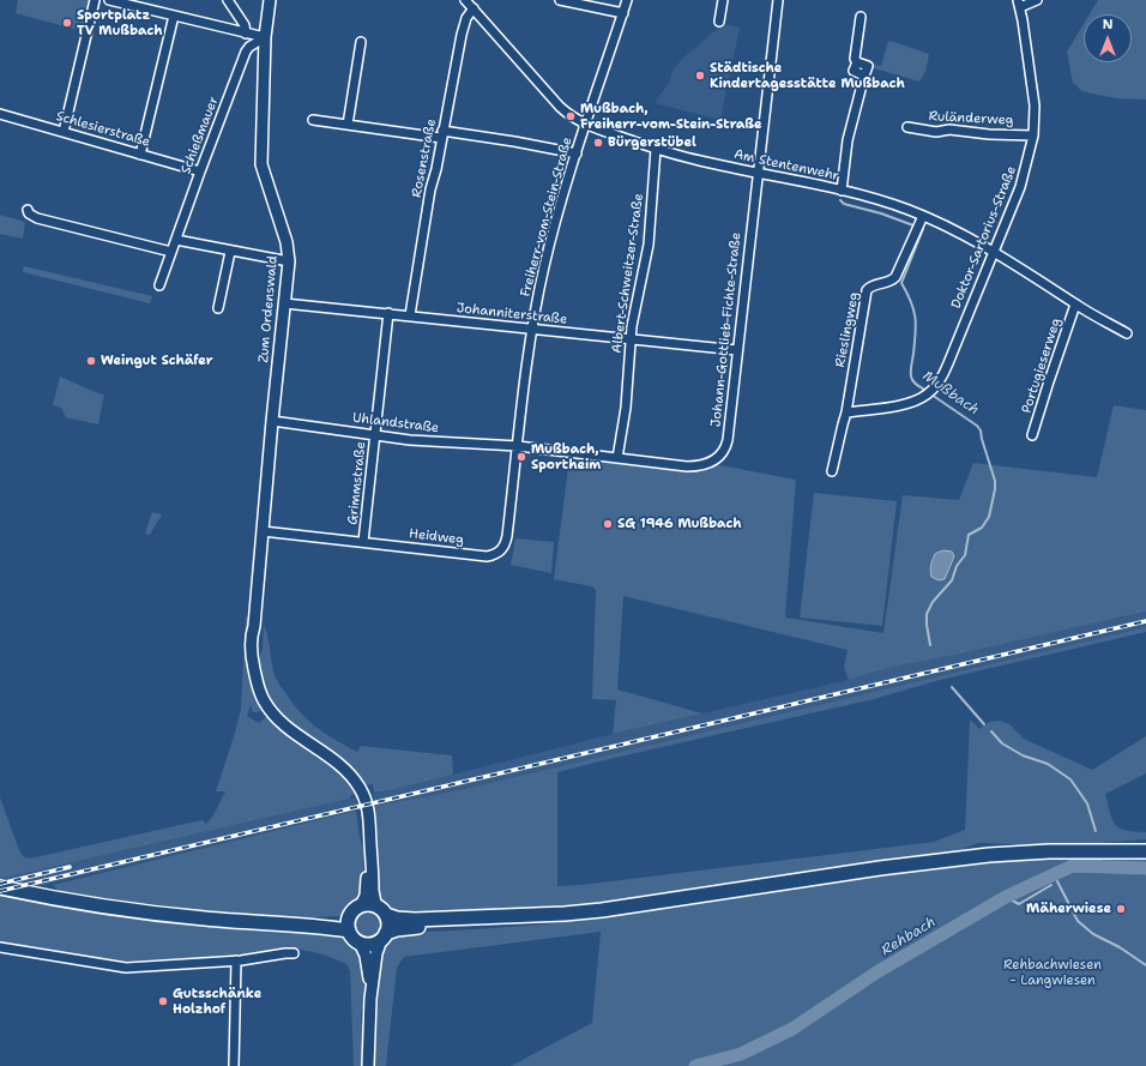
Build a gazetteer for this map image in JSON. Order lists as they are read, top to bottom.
{
  "streets": {
    "street": [
      "Ruländerweg",
      "Schlesierstraße",
      "Schießmauer",
      "Rosenstraße",
      "Am Stentenwehr",
      "Freiherr-vom-Stein-Straße",
      "Doktor-Sartorius-Straße",
      "Albert-Schweitzer-Straße",
      "Zum Ordenswald",
      "Johanniterstraße",
      "Johann-Gottlieb-Fichte-Straße",
      "Rieslingweg",
      "Portugieserweg",
      "Uhlandstraße",
      "Grimmstraße",
      "Heidweg"
    ]
  },
  "crossings": [
    ["Ruländerweg", "Doktor-Sartorius-Straße"],
    ["Schlesierstraße", "Schießmauer"],
    ["Schießmauer", "Zum Ordenswald"],
    ["Rosenstraße", "Am Stentenwehr"],
    ["Rosenstraße", "Johanniterstraße"],
    ["Am Stentenwehr", "Freiherr-vom-Stein-Straße"],
    ["Am Stentenwehr", "Doktor-Sartorius-Straße"],
    ["Am Stentenwehr", "Albert-Schweitzer-Straße"],
    ["Am Stentenwehr", "Johann-Gottlieb-Fichte-Straße"],
    ["Am Stentenwehr", "Rieslingweg"],
    ["Am Stentenwehr", "Portugieserweg"],
    ["Freiherr-vom-Stein-Straße", "Johanniterstraße"],
    ["Freiherr-vom-Stein-Straße", "Johann-Gottlieb-Fichte-Straße"],
    ["Freiherr-vom-Stein-Straße", "Uhlandstraße"],
    ["Freiherr-vom-Stein-Straße", "Heidweg"],
    ["Doktor-Sartorius-Straße", "Rieslingweg"],
    ["Albert-Schweitzer-Straße", "Johanniterstraße"],
    ["Albert-Schweitzer-Straße", "Johann-Gottlieb-Fichte-Straße"],
    ["Zum Ordenswald", "Johanniterstraße"],
    ["Zum Ordenswald", "Uhlandstraße"],
    ["Zum Ordenswald", "Heidweg"],
    ["Johanniterstraße", "Johann-Gottlieb-Fichte-Straße"],
    ["Johanniterstraße", "Grimmstraße"],
    ["Johann-Gottlieb-Fichte-Straße", "Uhlandstraße"],
    ["Johann-Gottlieb-Fichte-Straße", "Heidweg"],
    ["Uhlandstraße", "Grimmstraße"],
    ["Uhlandstraße", "Heidweg"],
    ["Grimmstraße", "Heidweg"]
  ],
  "water": ["Mußbach", "Rehbach"],
  "parks": ["Rehbachwiesen - Langwiesen"],
  "places": [
    "Sportplatz TV Mußbach",
    "Städtische Kindertagesstätte Mußbach",
    "Mußbach, Freiherr-vom-Stein-Straße",
    "Bürgerstübel",
    "Weingut Schäfer",
    "Mußbach, Sportheim",
    "SG 1946 Mußbach",
    "Mäherwiese",
    "Gutsschänke Holzhof"
  ],
  "north": "top"
}
